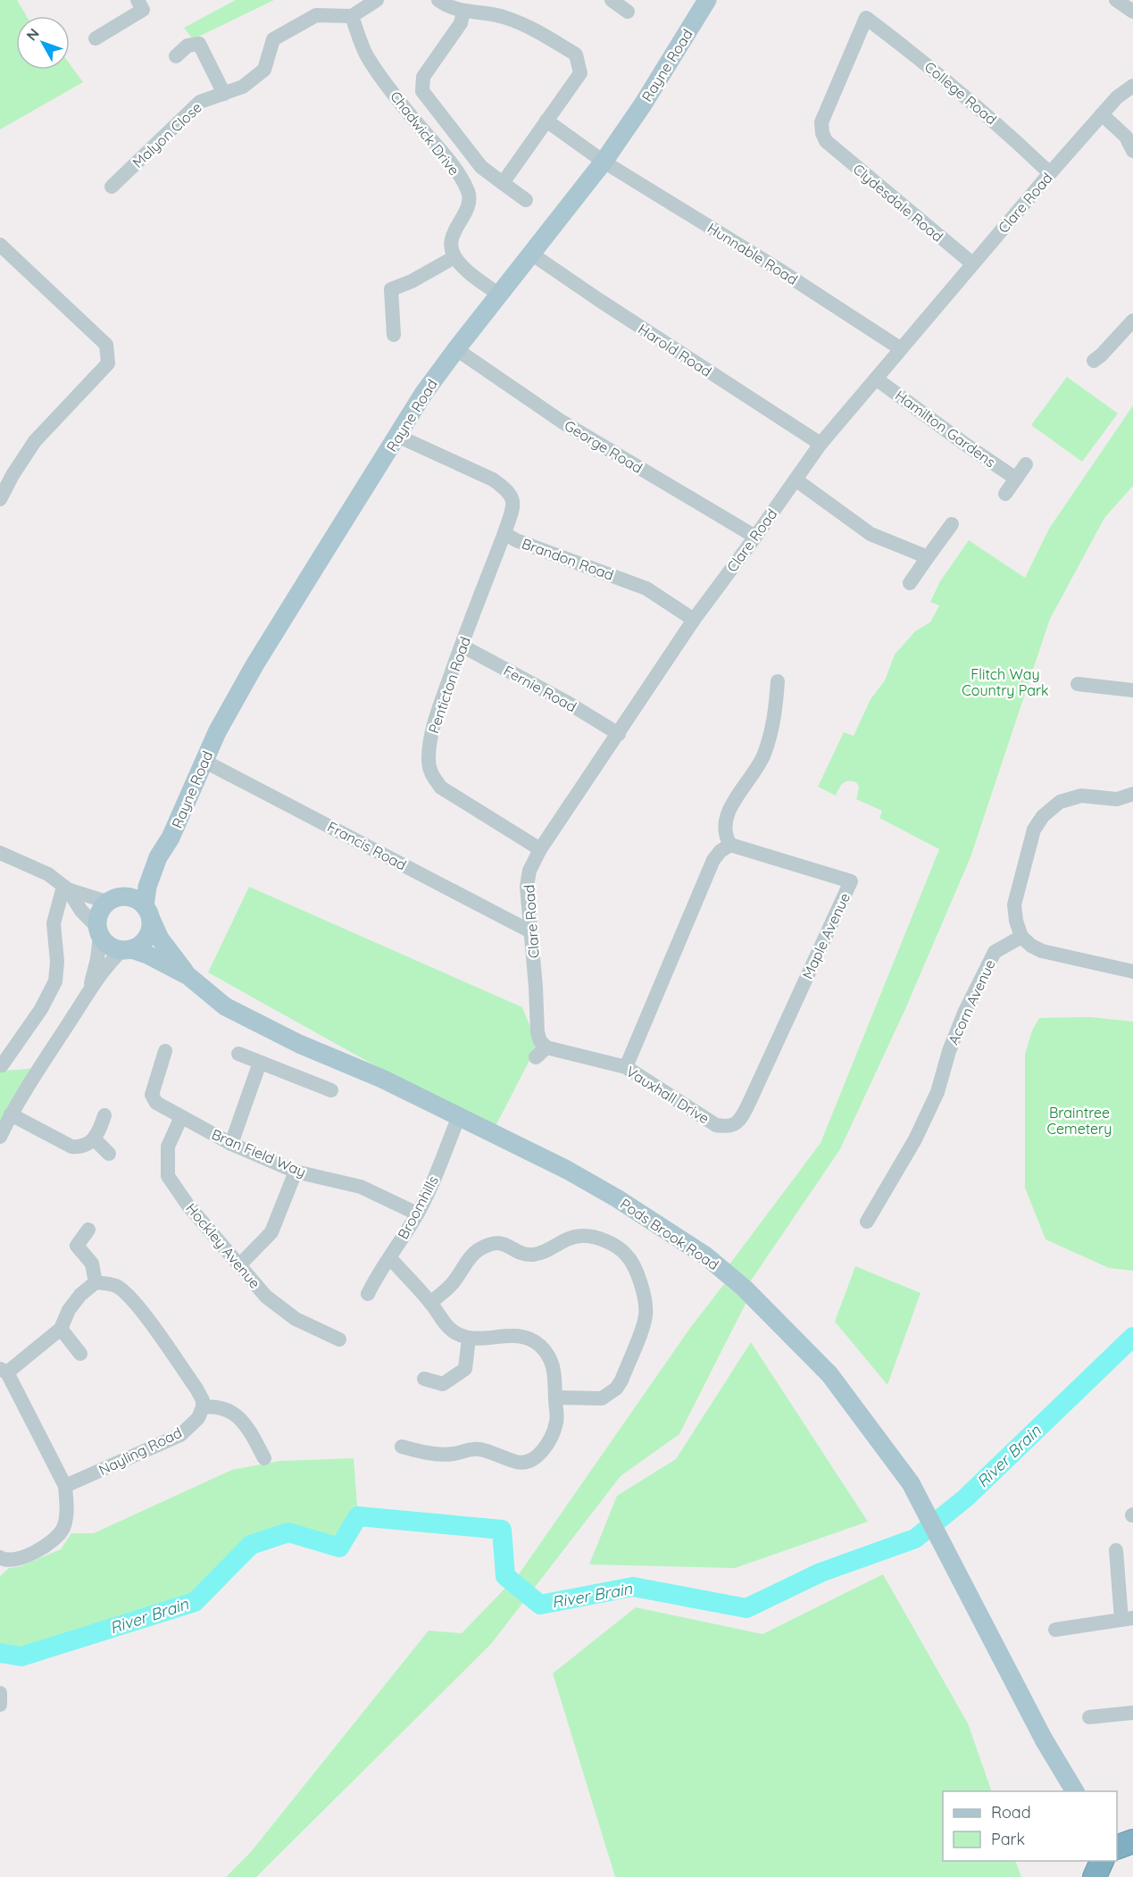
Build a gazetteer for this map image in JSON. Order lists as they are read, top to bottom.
{
  "streets": {
    "main road": ["Rayne Road", "Pods Brook Road"],
    "street": [
      "College Road",
      "Chadwick Drive",
      "Malyon Close",
      "Clydesdale Road",
      "Clare Road",
      "Hunnable Road",
      "Harold Road",
      "Hamilton Gardens",
      "George Road",
      "Brandon Road",
      "Penticton Road",
      "Fernie Road",
      "Francis Road",
      "Maple Avenue",
      "Acorn Avenue",
      "Vauxhall Drive",
      "Bran Field Way",
      "Broomhills",
      "Hockley Avenue",
      "Nayling Road"
    ]
  },
  "crossings": [
    ["Rayne Road", "Hunnable Road"],
    ["Rayne Road", "Harold Road"],
    ["Rayne Road", "George Road"],
    ["Rayne Road", "Brandon Road"],
    ["Rayne Road", "Francis Road"],
    ["College Road", "Clydesdale Road"],
    ["College Road", "Clare Road"],
    ["Chadwick Drive", "Malyon Close"],
    ["Clydesdale Road", "Clare Road"],
    ["Clare Road", "Hunnable Road"],
    ["Clare Road", "Harold Road"],
    ["Clare Road", "Hamilton Gardens"],
    ["Clare Road", "George Road"],
    ["Clare Road", "Brandon Road"],
    ["Clare Road", "Penticton Road"],
    ["Clare Road", "Fernie Road"],
    ["Clare Road", "Francis Road"],
    ["Clare Road", "Vauxhall Drive"],
    ["Brandon Road", "Penticton Road"],
    ["Penticton Road", "Fernie Road"],
    ["Maple Avenue", "Vauxhall Drive"],
    ["Bran Field Way", "Broomhills"],
    ["Bran Field Way", "Hockley Avenue"],
    ["Broomhills", "Pods Brook Road"]
  ],
  "water": ["River Brain"],
  "parks": ["Flitch Way Country Park", "Braintree Cemetery"],
  "legend": ["Road", "Park"],
  "north": "top left"
}
